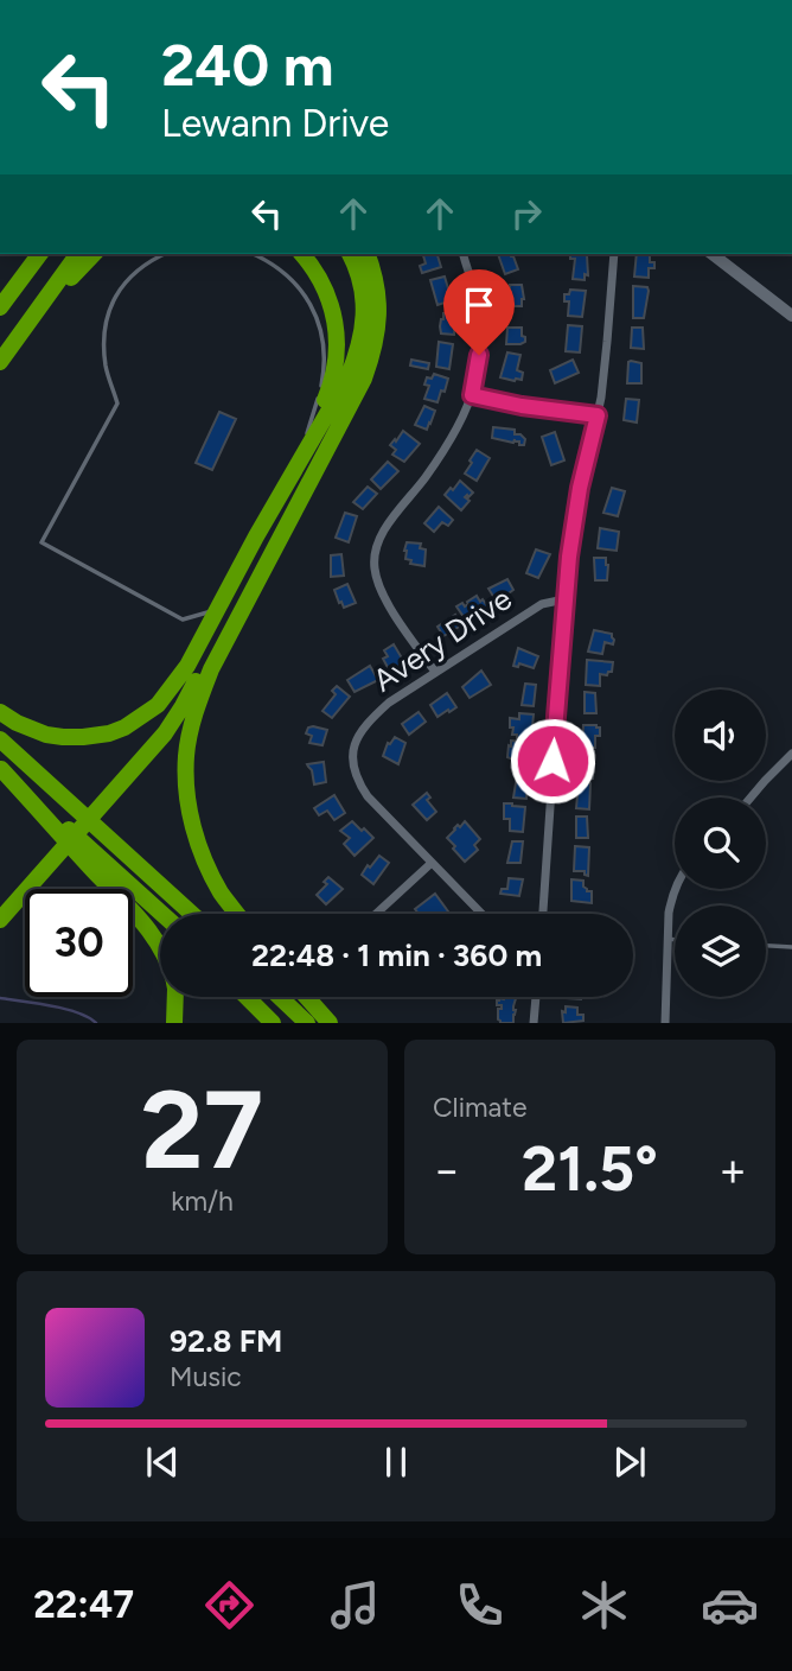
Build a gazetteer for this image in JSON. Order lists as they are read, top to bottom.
{
  "streets": {
    "street": ["Avery Drive"]
  },
  "page": {
    "turn": ["240 m", "Lewann Drive"],
    "limit": "30",
    "trip": "22:48 · 1 min · 360 m",
    "tile": [
      ["27", "km/h"],
      "Climate"
    ],
    "heat": ["−", "21.5°", "+"],
    "song": ["92.8 FM", "Music"],
    "tabs": "22:47"
  }
}
